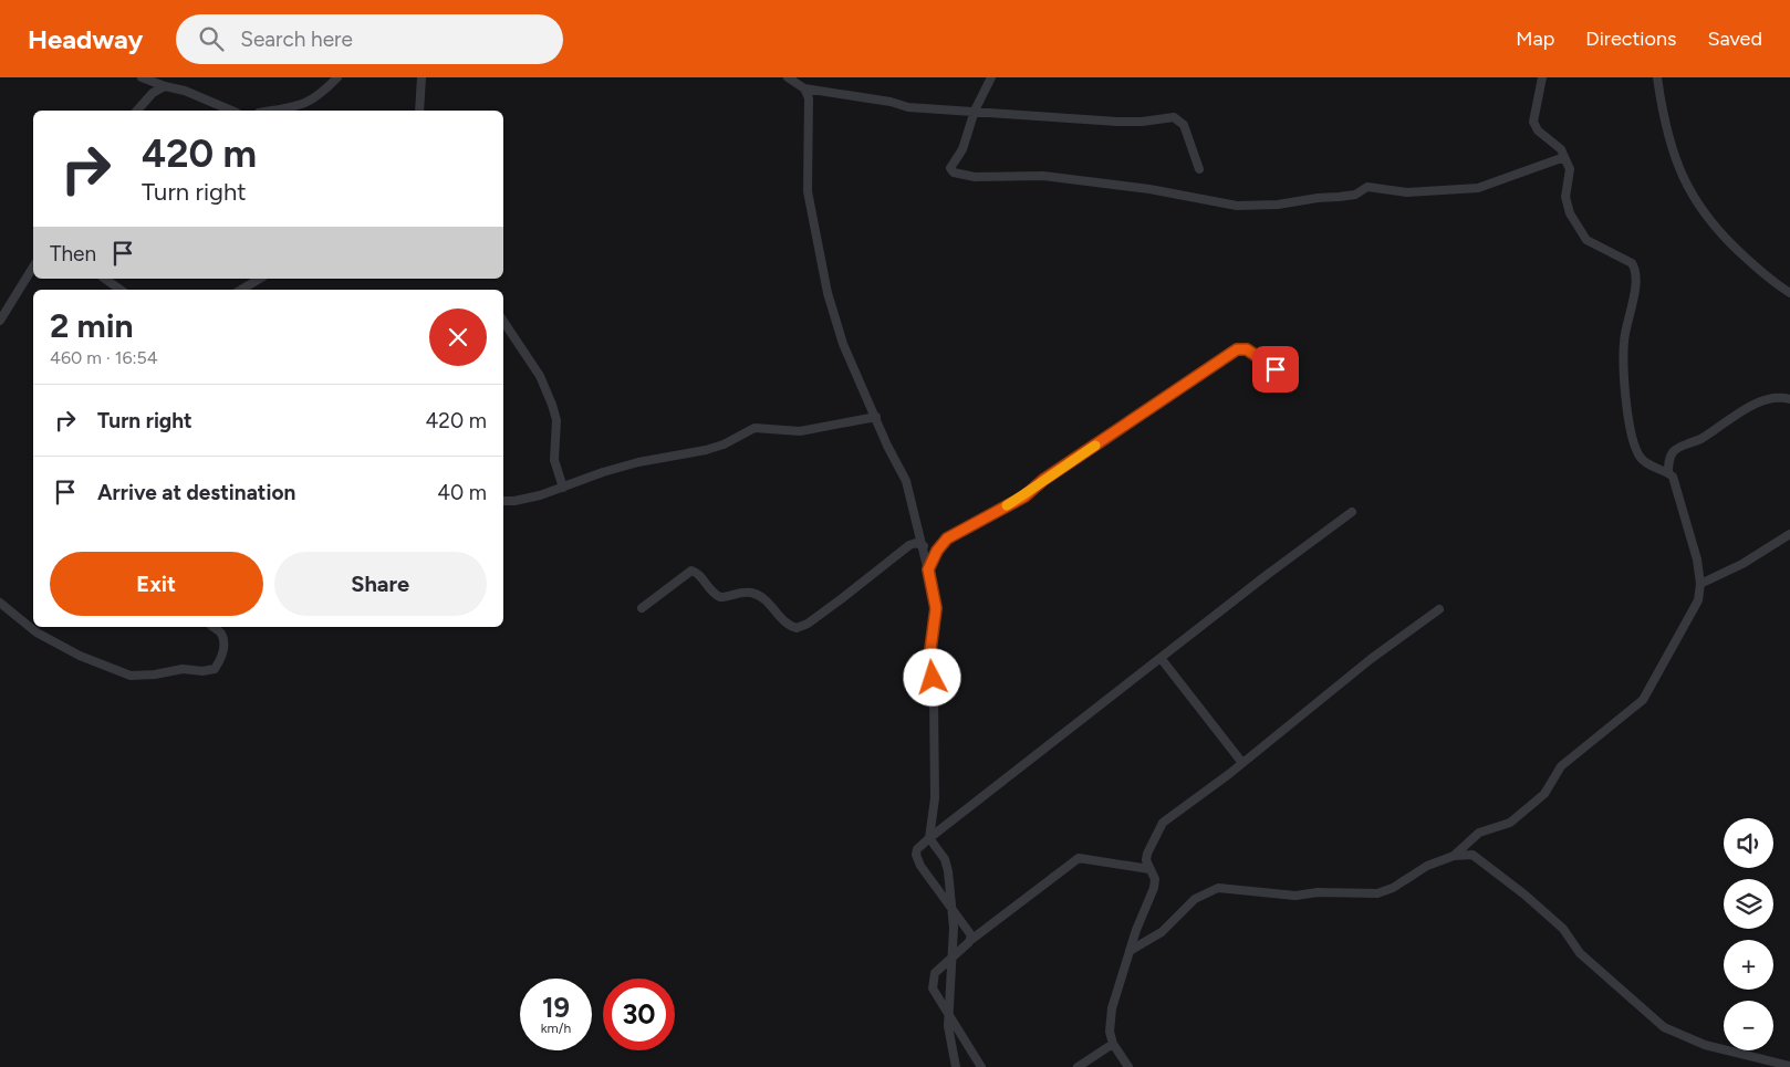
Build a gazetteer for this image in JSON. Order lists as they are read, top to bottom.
{
  "page": {
    "header": "Headway",
    "search": "Search here",
    "nav": ["Map", "Directions", "Saved"],
    "turn": ["420 m", "Turn right"],
    "then": "Then",
    "heading": ["2 min", "460 m · 16:54"],
    "list": [
      {
        "name": "Turn right",
        "value": "420 m"
      },
      {
        "name": "Arrive at destination",
        "value": "40 m"
      }
    ],
    "buttons": ["Exit", "Share"],
    "map_buttons": ["+", "−"],
    "speed": "19 km/h",
    "limit": "30"
  }
}
